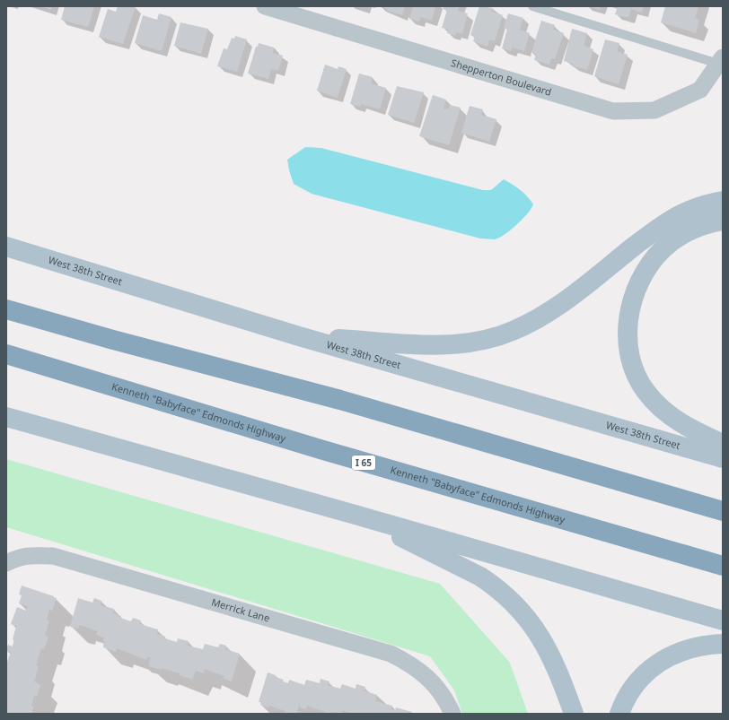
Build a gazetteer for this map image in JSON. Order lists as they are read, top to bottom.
{
  "streets": {
    "highway": ["Kenneth \"Babyface\" Edmonds Highway", "I 65"],
    "main road": ["West 38th Street"],
    "street": ["Shepperton Boulevard", "Merrick Lane"]
  }
}
